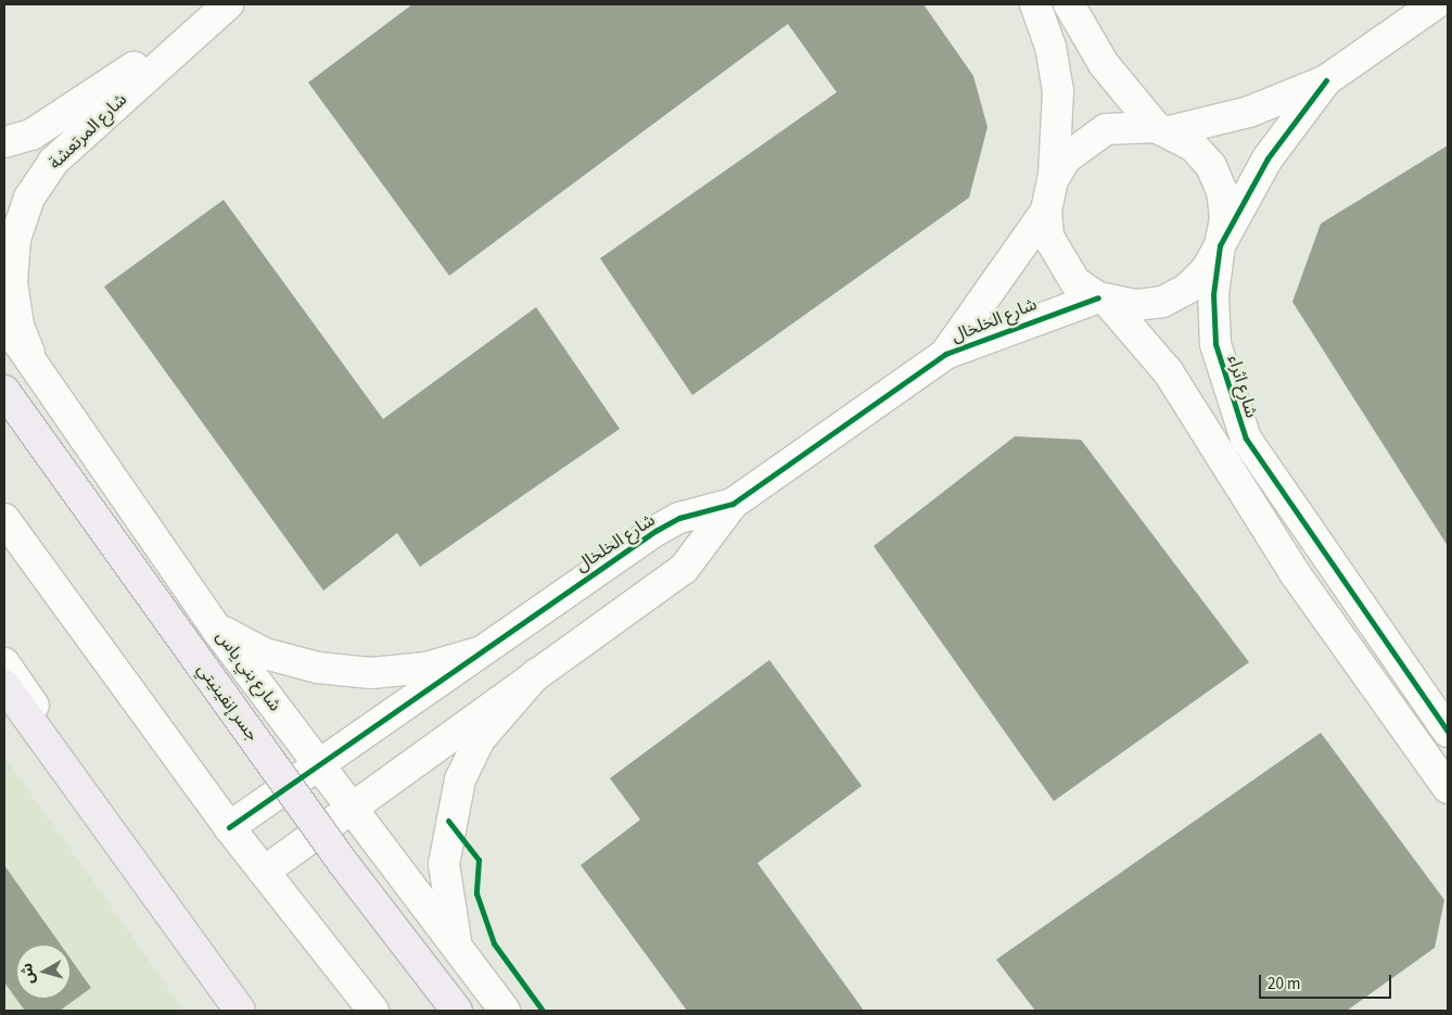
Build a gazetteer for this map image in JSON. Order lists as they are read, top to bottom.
{
  "streets": {
    "highway": ["جسر إنفينيتي"],
    "street": [
      "شارع المرتعشة",
      "شارع الخلخال",
      "شارع اثراء",
      "شارع بني ياس"
    ]
  },
  "crossings": [
    ["شارع المرتعشة", "شارع بني ياس"],
    ["شارع الخلخال", "شارع اثراء"],
    ["شارع الخلخال", "شارع بني ياس"]
  ],
  "scale_bar": "20 m",
  "north": "left"
}
